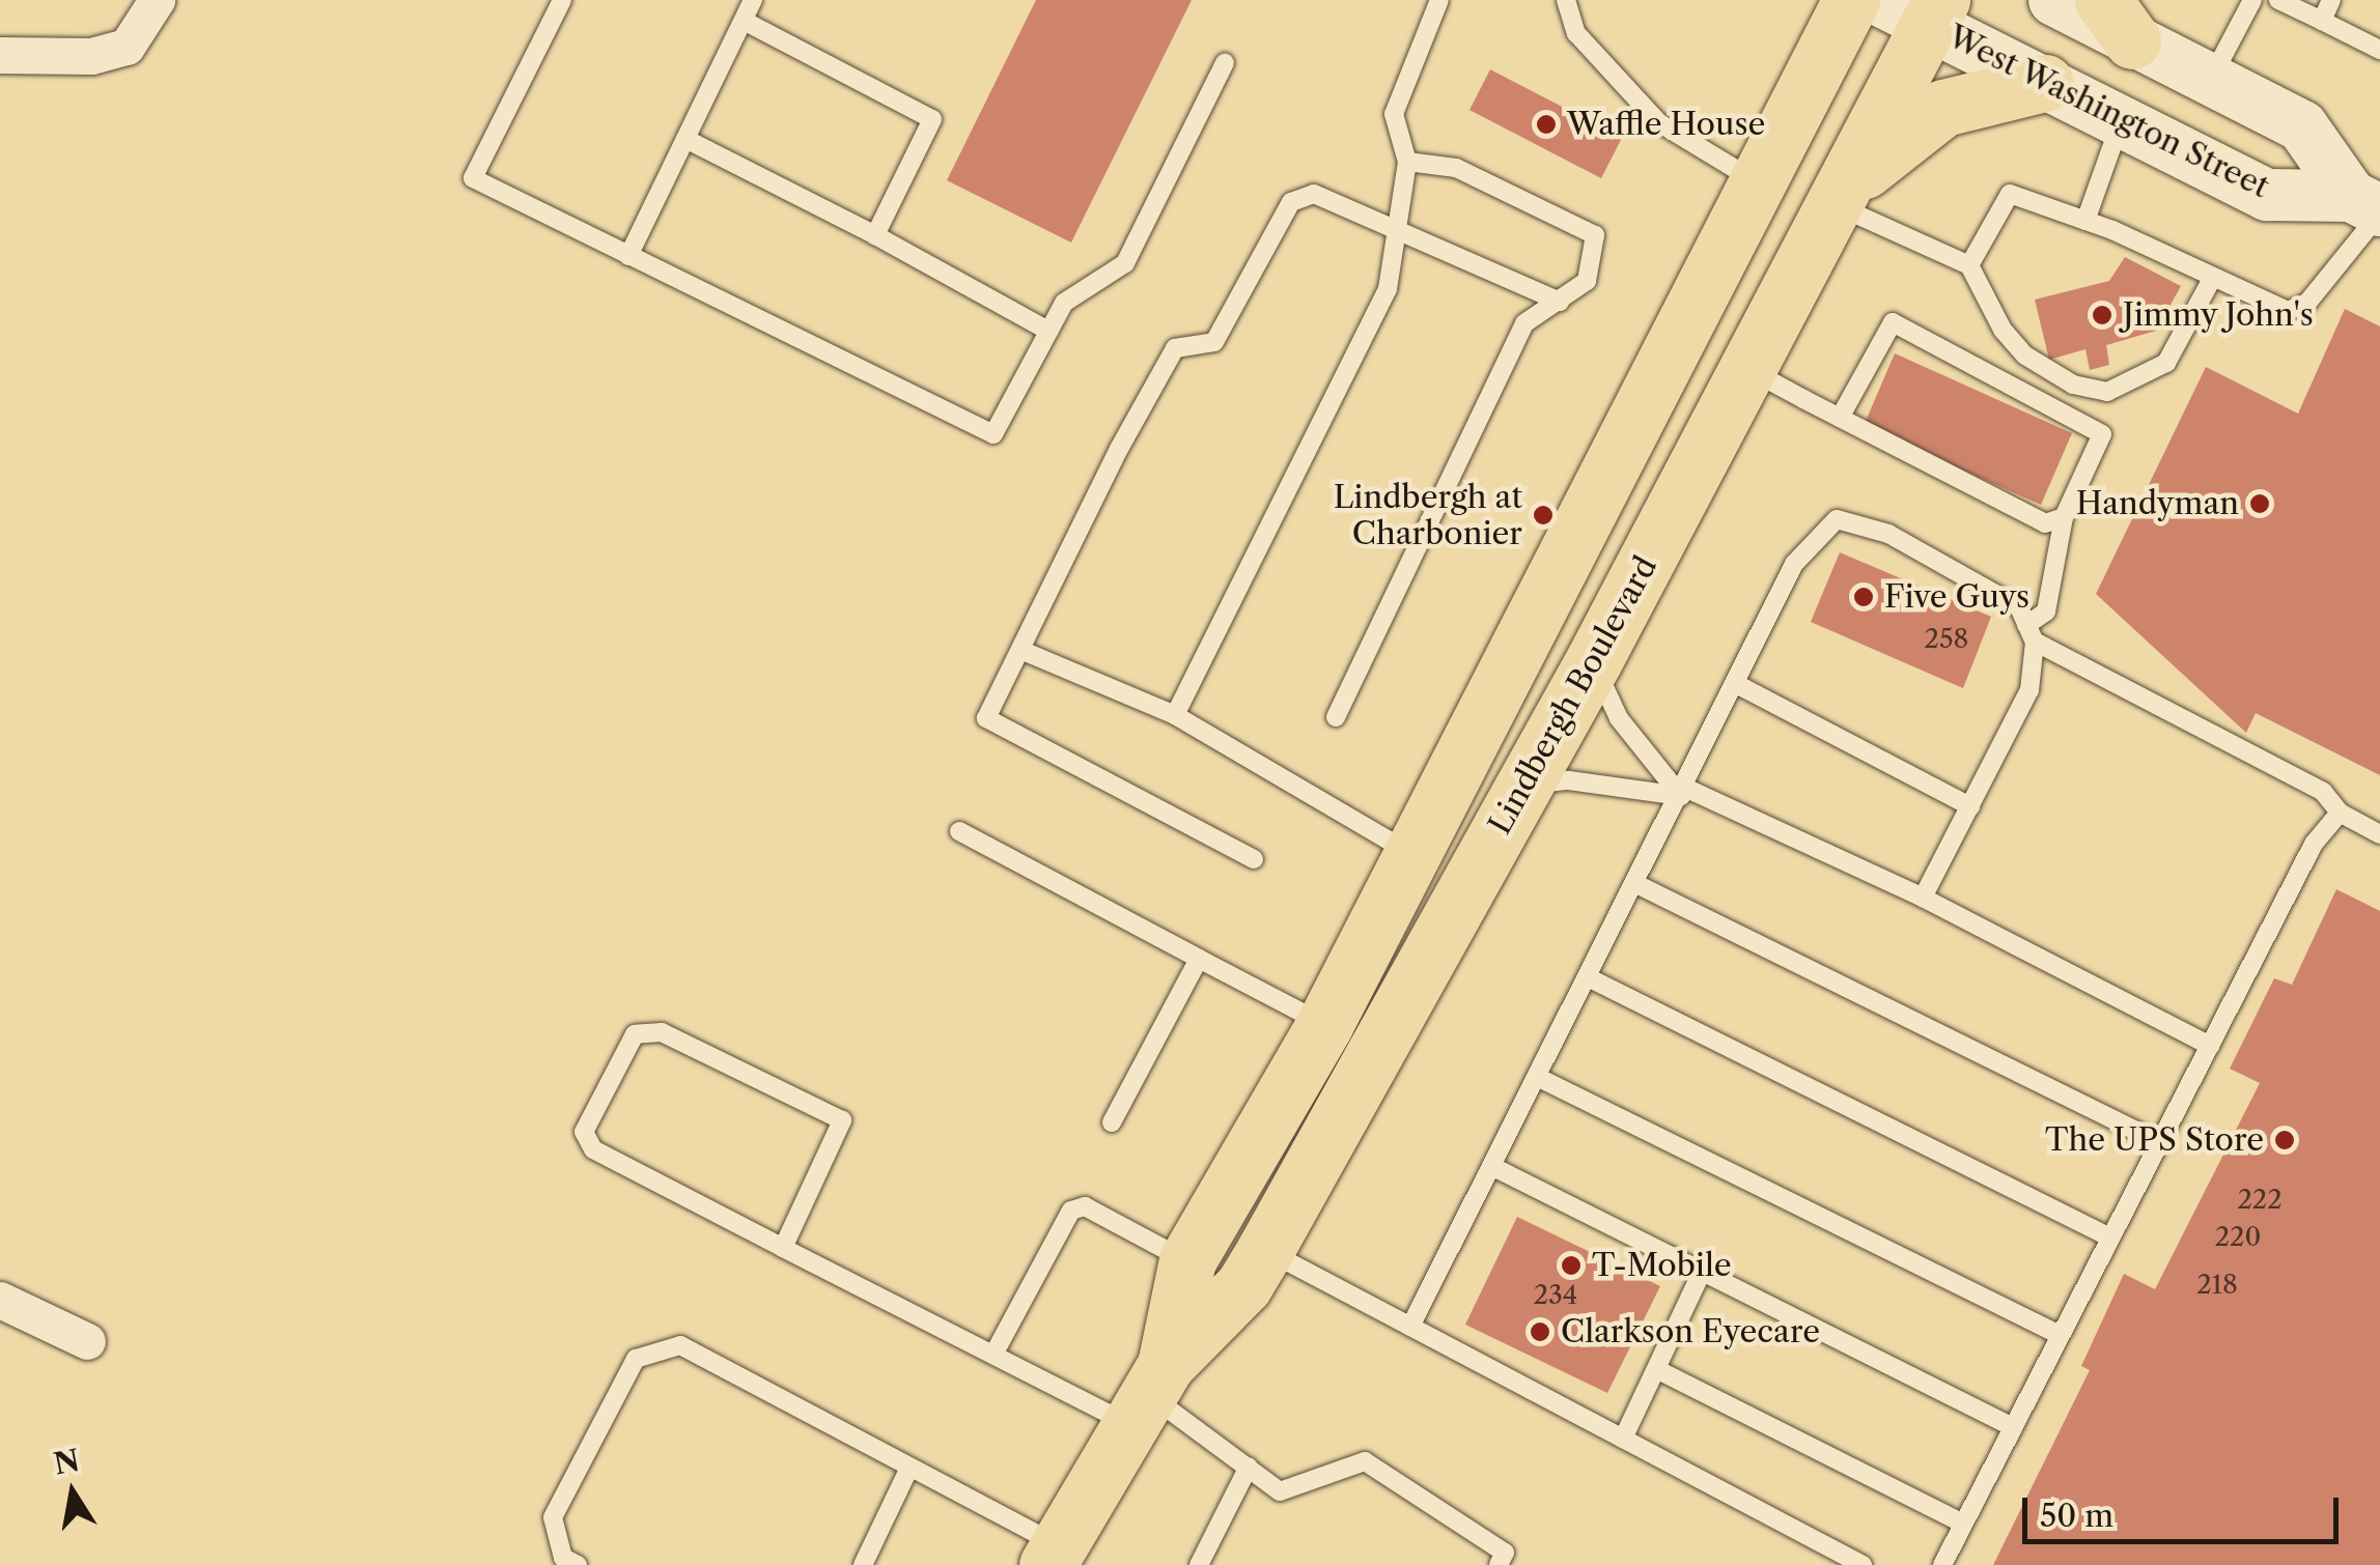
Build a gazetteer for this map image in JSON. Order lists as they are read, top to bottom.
{
  "streets": {
    "main road": ["West Washington Street", "Lindbergh Boulevard"]
  },
  "crossings": [
    ["West Washington Street", "Lindbergh Boulevard"]
  ],
  "places": [
    "Waffle House",
    "Jimmy John's",
    "Handyman",
    "Lindbergh at Charbonier",
    "Five Guys",
    "The UPS Store",
    "T-Mobile",
    "Clarkson Eyecare"
  ],
  "house_numbers": [
    "258",
    "222",
    "220",
    "218",
    "234"
  ],
  "scale_bar": "50 m",
  "north": "top"
}
